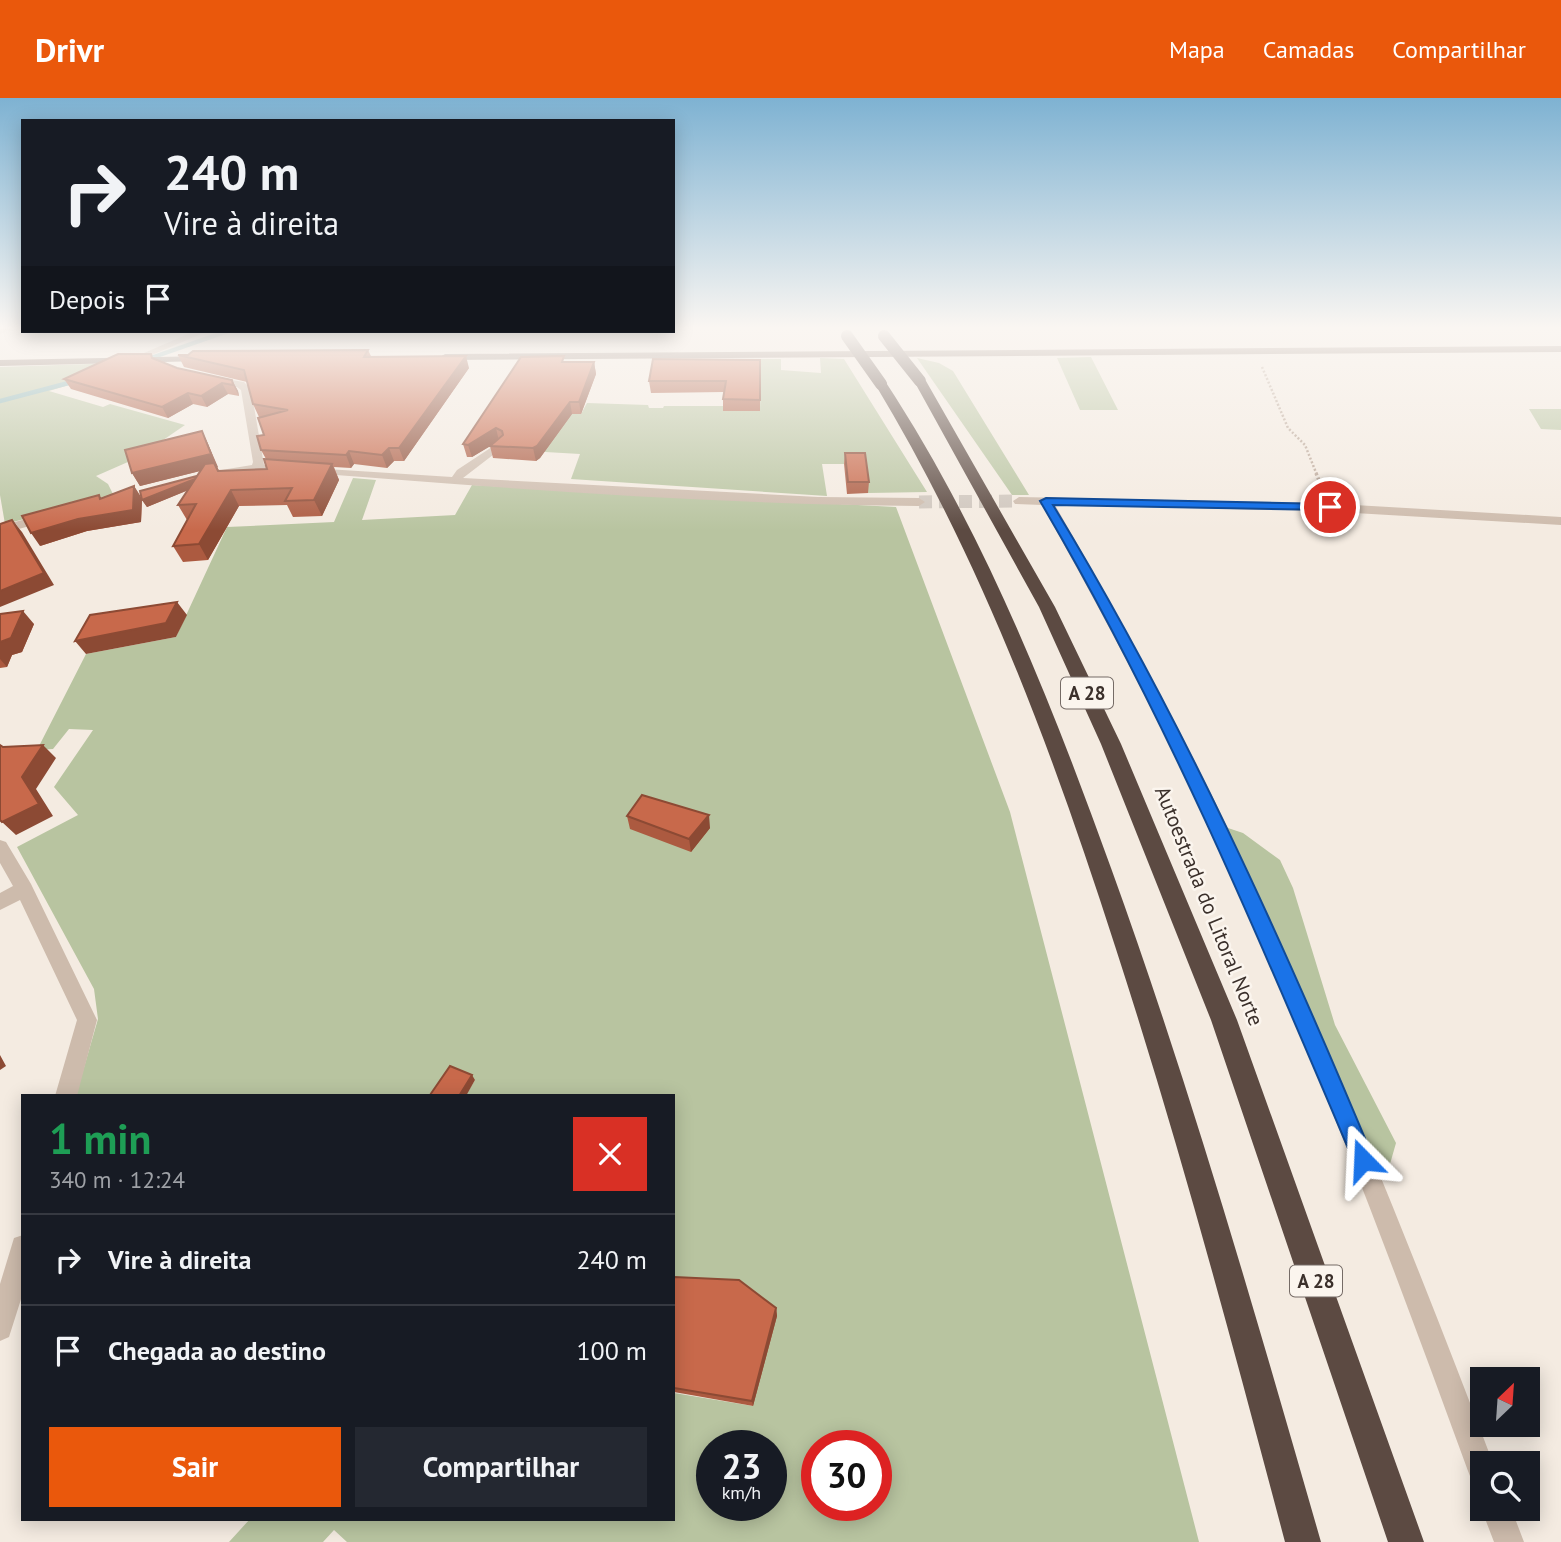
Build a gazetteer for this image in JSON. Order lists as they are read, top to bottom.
{
  "streets": {
    "highway": ["A 28", "Autoestrada do Litoral Norte"]
  },
  "north": "top right",
  "page": {
    "header": "Drivr",
    "nav": ["Mapa", "Camadas", "Compartilhar"],
    "turn": ["240 m", "Vire à direita"],
    "then": "Depois",
    "heading": ["1 min", "340 m · 12:24"],
    "list": [
      {
        "name": "Vire à direita",
        "value": "240 m"
      },
      {
        "name": "Chegada ao destino",
        "value": "100 m"
      }
    ],
    "buttons": ["Sair", "Compartilhar"],
    "speed": "23 km/h",
    "limit": "30"
  }
}
